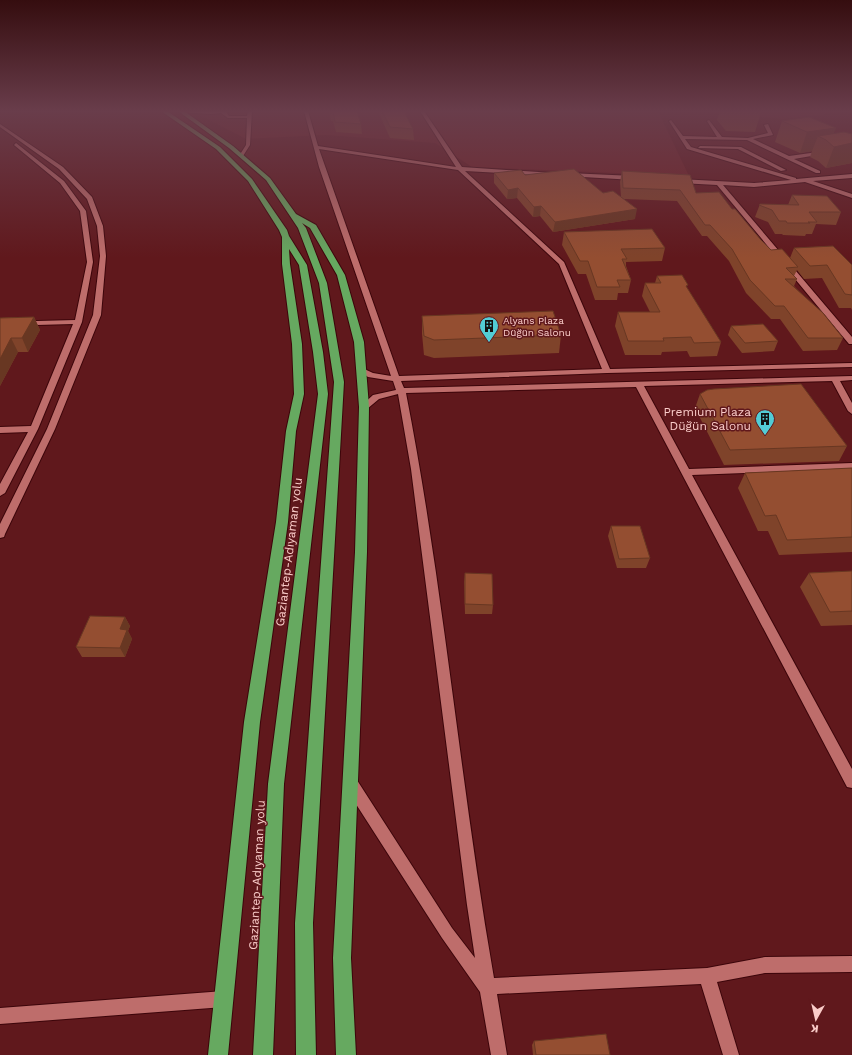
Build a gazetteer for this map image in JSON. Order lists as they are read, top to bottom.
{
  "streets": {
    "highway": ["Gaziantep-Adıyaman yolu"]
  },
  "places": {
    "building": ["Alyans Plaza Düğün Salonu", "Premium Plaza Düğün Salonu"]
  },
  "north": "bottom"
}
